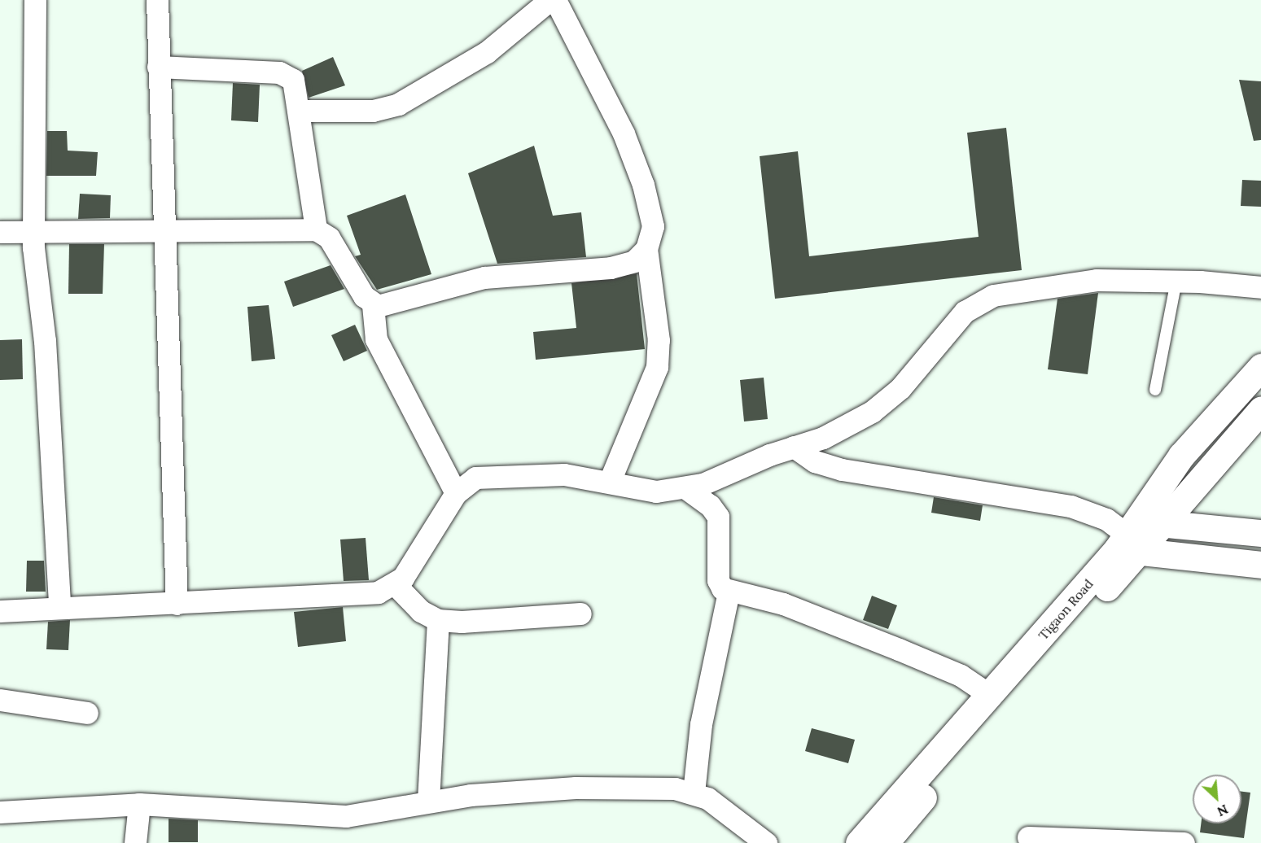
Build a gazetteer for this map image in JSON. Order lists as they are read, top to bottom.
{
  "streets": {
    "street": ["Tigaon Road"]
  },
  "north": "bottom right"
}
